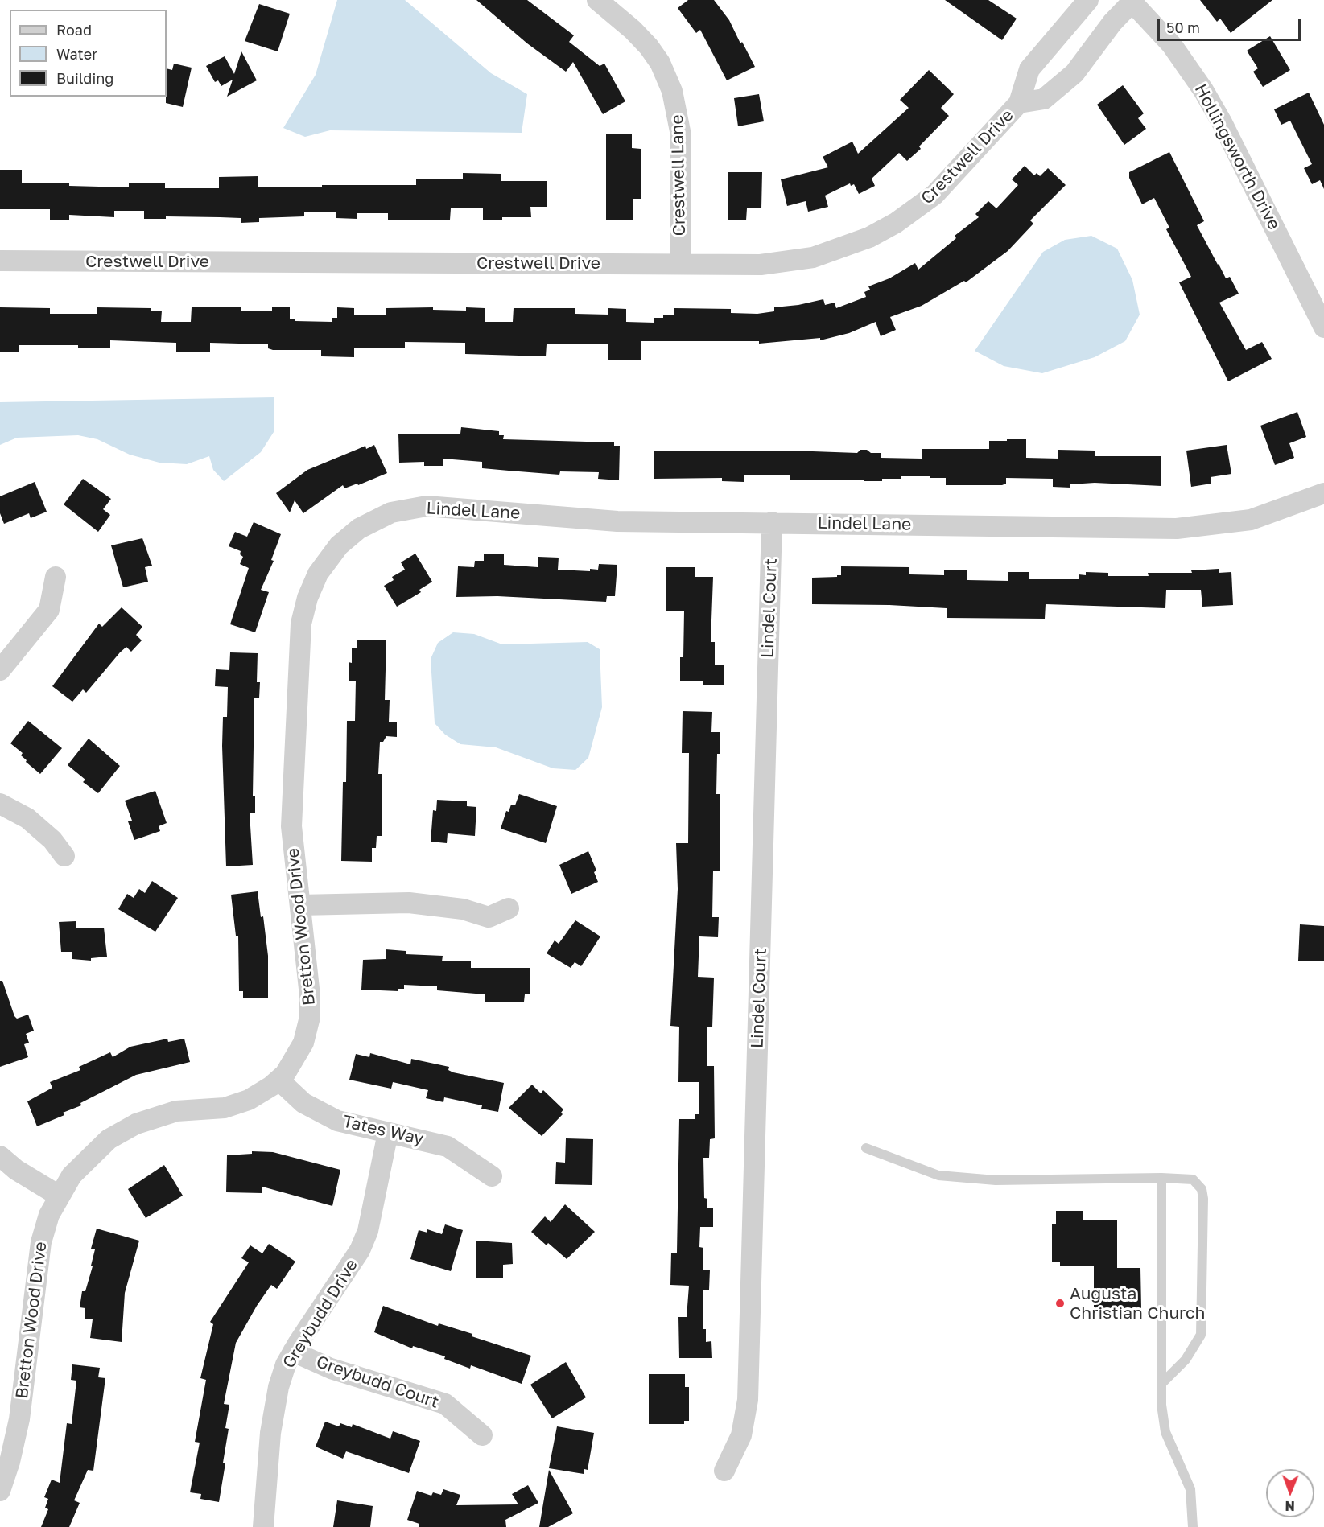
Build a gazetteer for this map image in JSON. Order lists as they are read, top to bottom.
{
  "streets": {
    "street": [
      "Crestwell Drive",
      "Hollingsworth Drive",
      "Crestwell Lane",
      "Lindel Lane",
      "Lindel Court",
      "Bretton Wood Drive",
      "Tates Way",
      "Greybudd Drive",
      "Greybudd Court"
    ]
  },
  "crossings": [
    ["Crestwell Drive", "Hollingsworth Drive"],
    ["Crestwell Drive", "Crestwell Lane"],
    ["Lindel Lane", "Lindel Court"],
    ["Lindel Lane", "Bretton Wood Drive"],
    ["Bretton Wood Drive", "Tates Way"],
    ["Tates Way", "Greybudd Drive"],
    ["Greybudd Drive", "Greybudd Court"]
  ],
  "places": ["Augusta Christian Church"],
  "legend": ["Road", "Water", "Building"],
  "scale_bar": "50 m",
  "north": "bottom"
}
